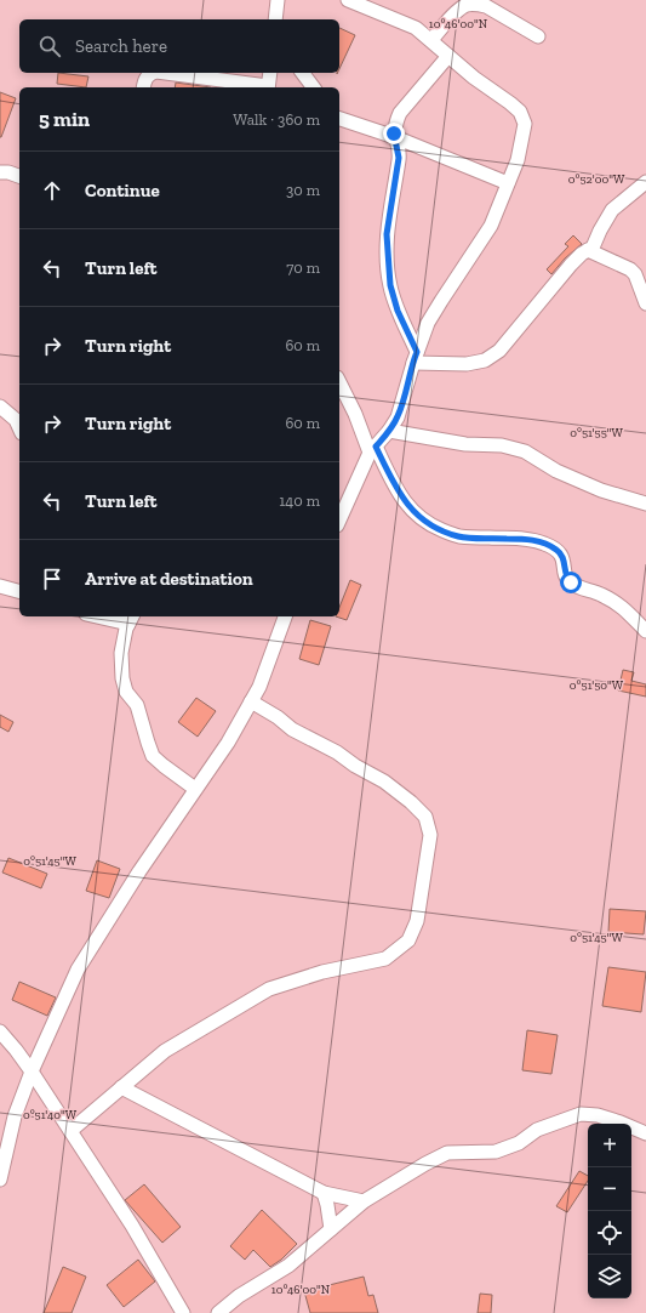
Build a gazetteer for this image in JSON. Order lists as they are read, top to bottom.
{
  "page": {
    "search": "Search here",
    "heading": ["5 min", "Walk · 360 m"],
    "list": [
      ["Continue", "30 m"],
      ["Turn left", "70 m"],
      ["Turn right", "60 m"],
      ["Turn right", "60 m"],
      ["Turn left", "140 m"],
      "Arrive at destination"
    ],
    "map_buttons": ["+", "−"]
  },
  "coordinates": [
    "10°46'00\"N",
    "0°52'00\"W",
    "0°51'55\"W",
    "0°51'50\"W",
    "0°51'45\"W",
    "0°51'40\"W"
  ]
}
